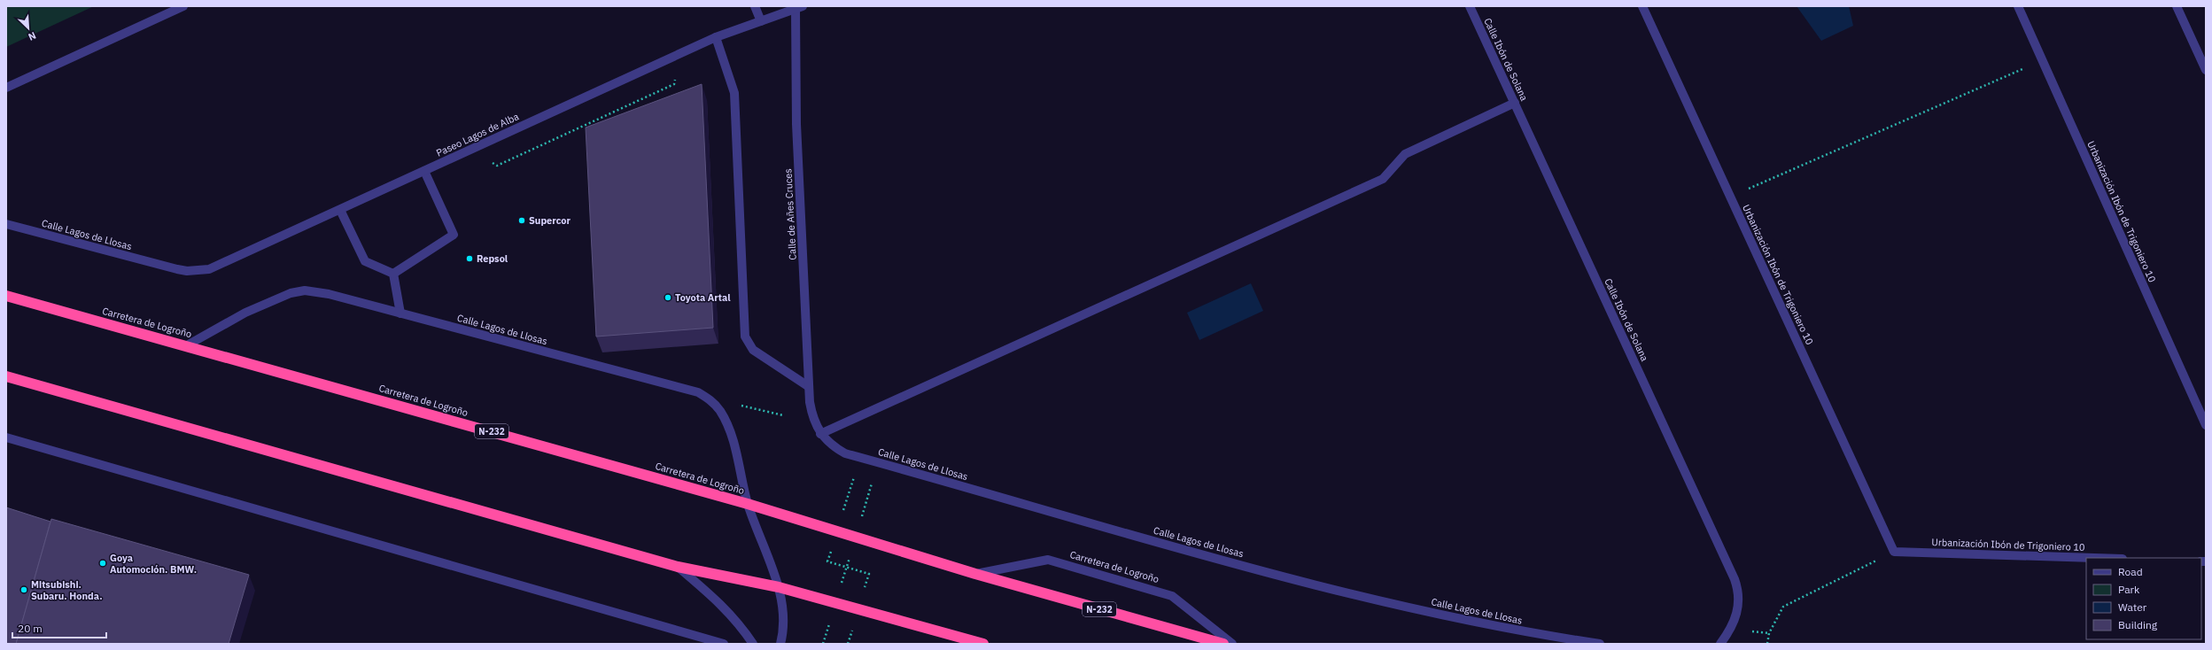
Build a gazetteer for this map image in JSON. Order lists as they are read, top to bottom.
{
  "streets": {
    "highway": ["Carretera de Logroño", "N-232"],
    "street": [
      "Calle Ibón de Solana",
      "Paseo Lagos de Alba",
      "Urbanización Ibón de Trigoniero 10",
      "Calle de Añes Cruces",
      "Calle Lagos de Llosas"
    ]
  },
  "crossings": [
    ["Paseo Lagos de Alba", "Calle de Añes Cruces"],
    ["Paseo Lagos de Alba", "Calle Lagos de Llosas"],
    ["Calle de Añes Cruces", "Calle Lagos de Llosas"],
    ["Calle Lagos de Llosas", "Carretera de Logroño"]
  ],
  "places": [
    "Supercor",
    "Repsol",
    "Toyota Artal",
    "Goya Automoción. BMW.",
    "Mitsubishi. Subaru. Honda."
  ],
  "legend": [
    "Road",
    "Park",
    "Water",
    "Building"
  ],
  "scale_bar": "20 m",
  "north": "bottom right"
}
